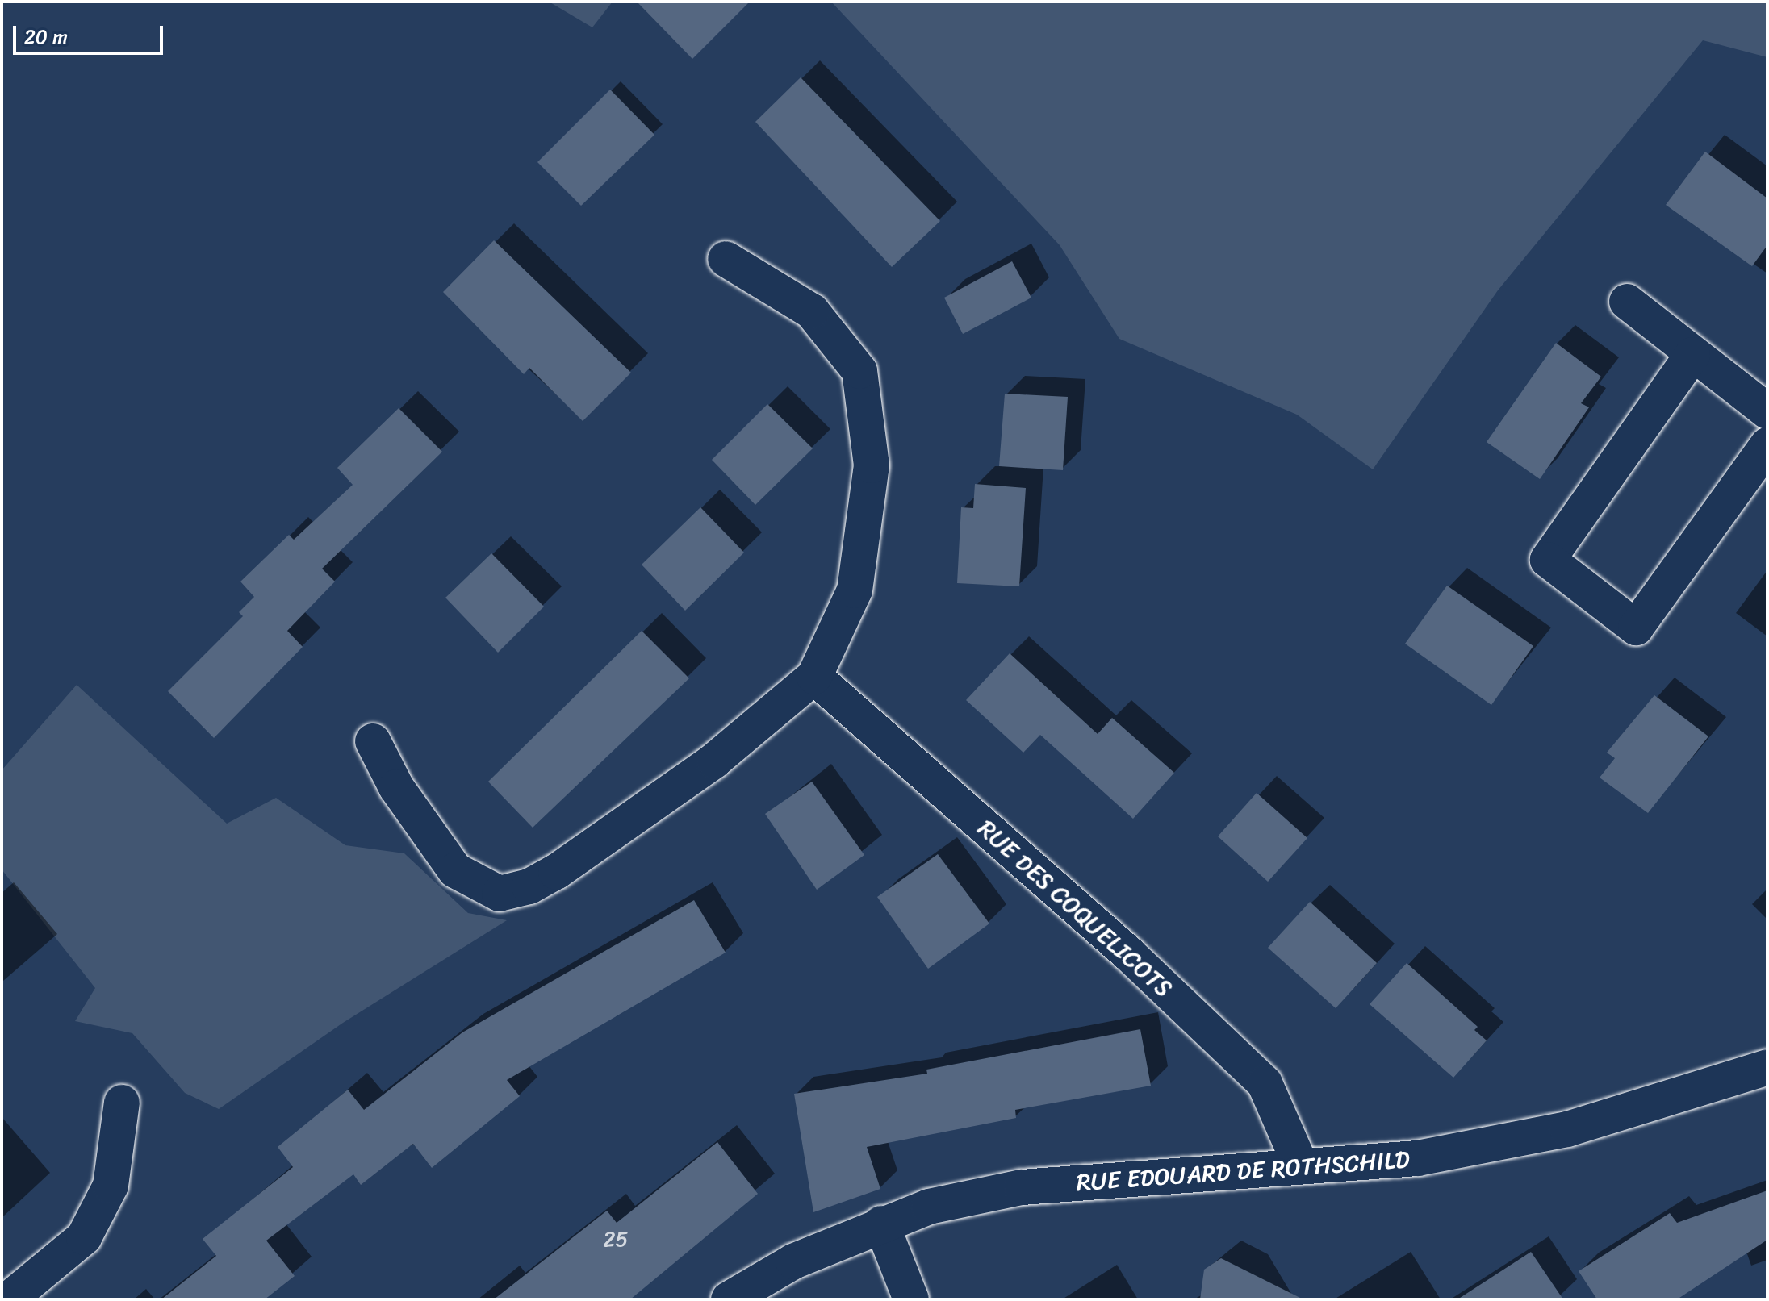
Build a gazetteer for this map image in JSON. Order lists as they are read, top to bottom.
{
  "streets": {
    "street": ["RUE DES COQUELICOTS", "RUE EDOUARD DE ROTHSCHILD"]
  },
  "crossings": [
    ["RUE DES COQUELICOTS", "RUE EDOUARD DE ROTHSCHILD"]
  ],
  "house_numbers": ["25"],
  "scale_bar": "20 m"
}
